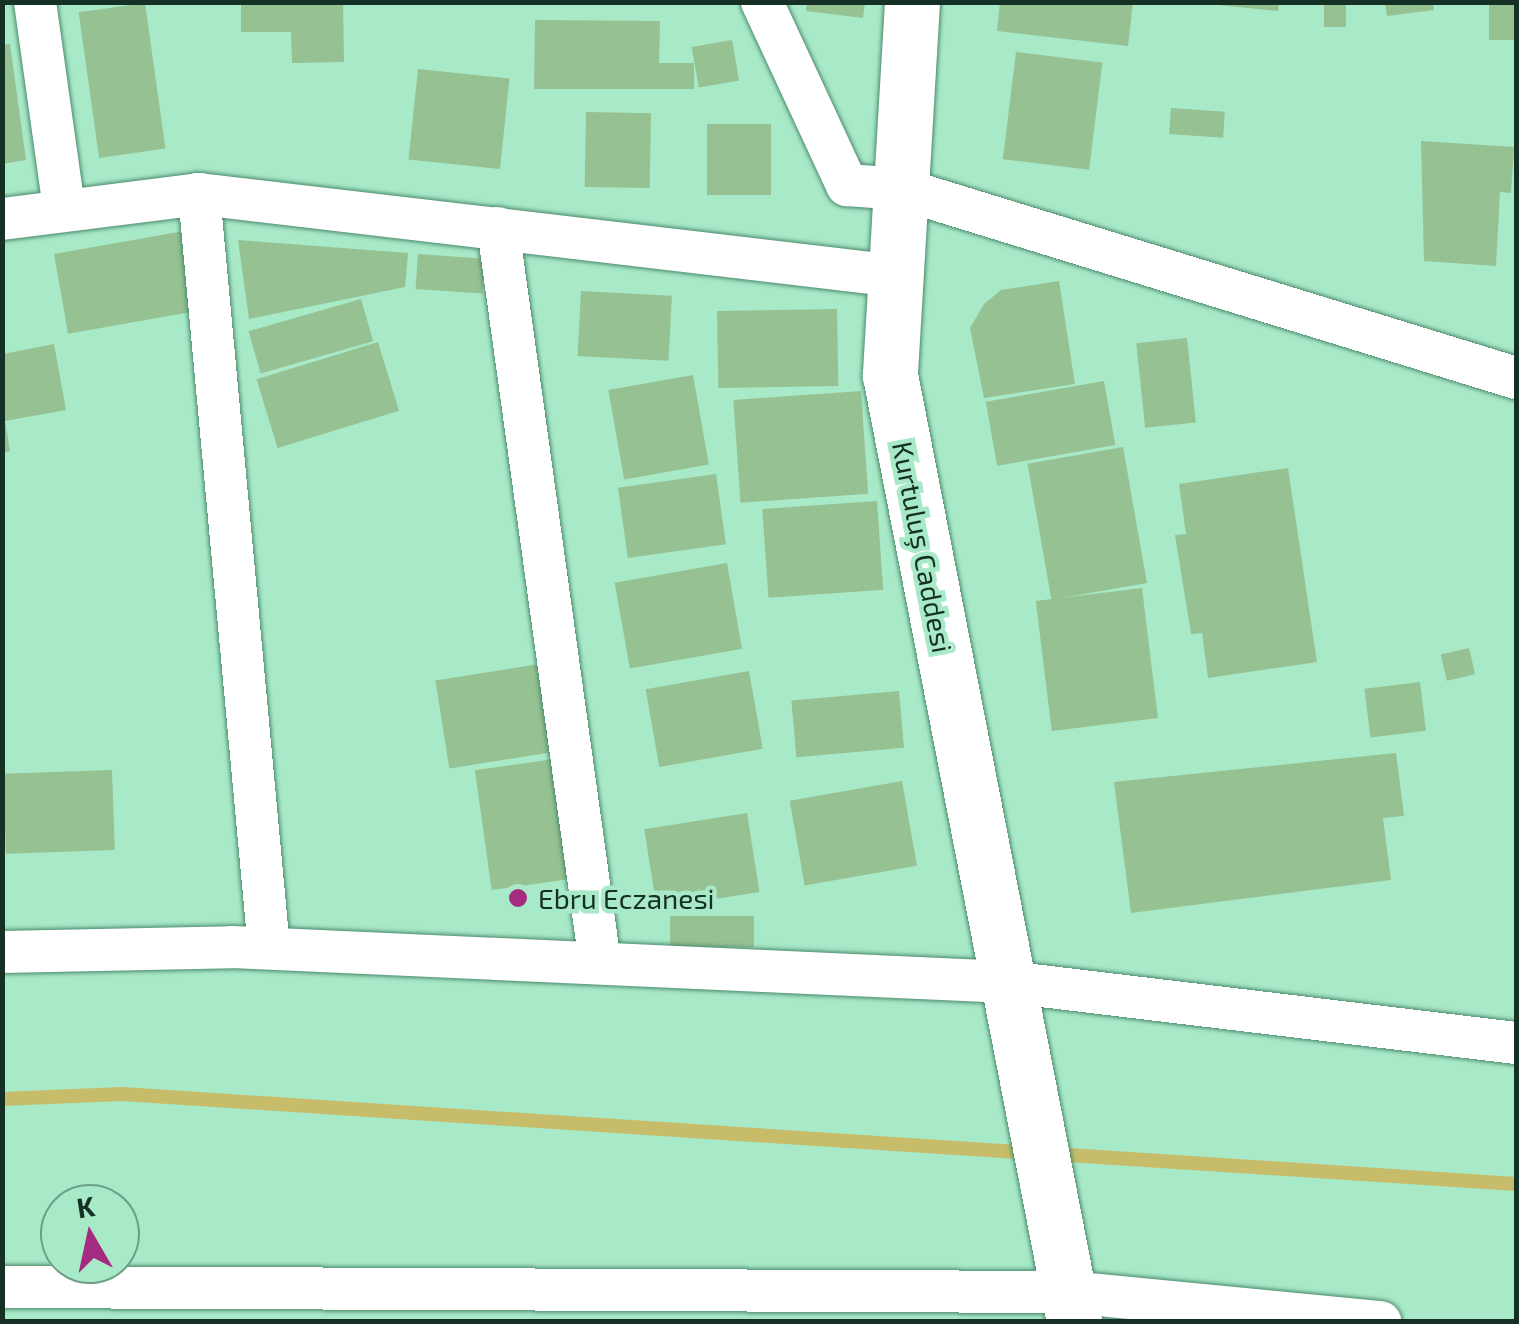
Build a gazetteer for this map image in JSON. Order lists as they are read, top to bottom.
{
  "streets": {
    "main road": ["Kurtuluş Caddesi"]
  },
  "places": ["Ebru Eczanesi"],
  "north": "top"
}
